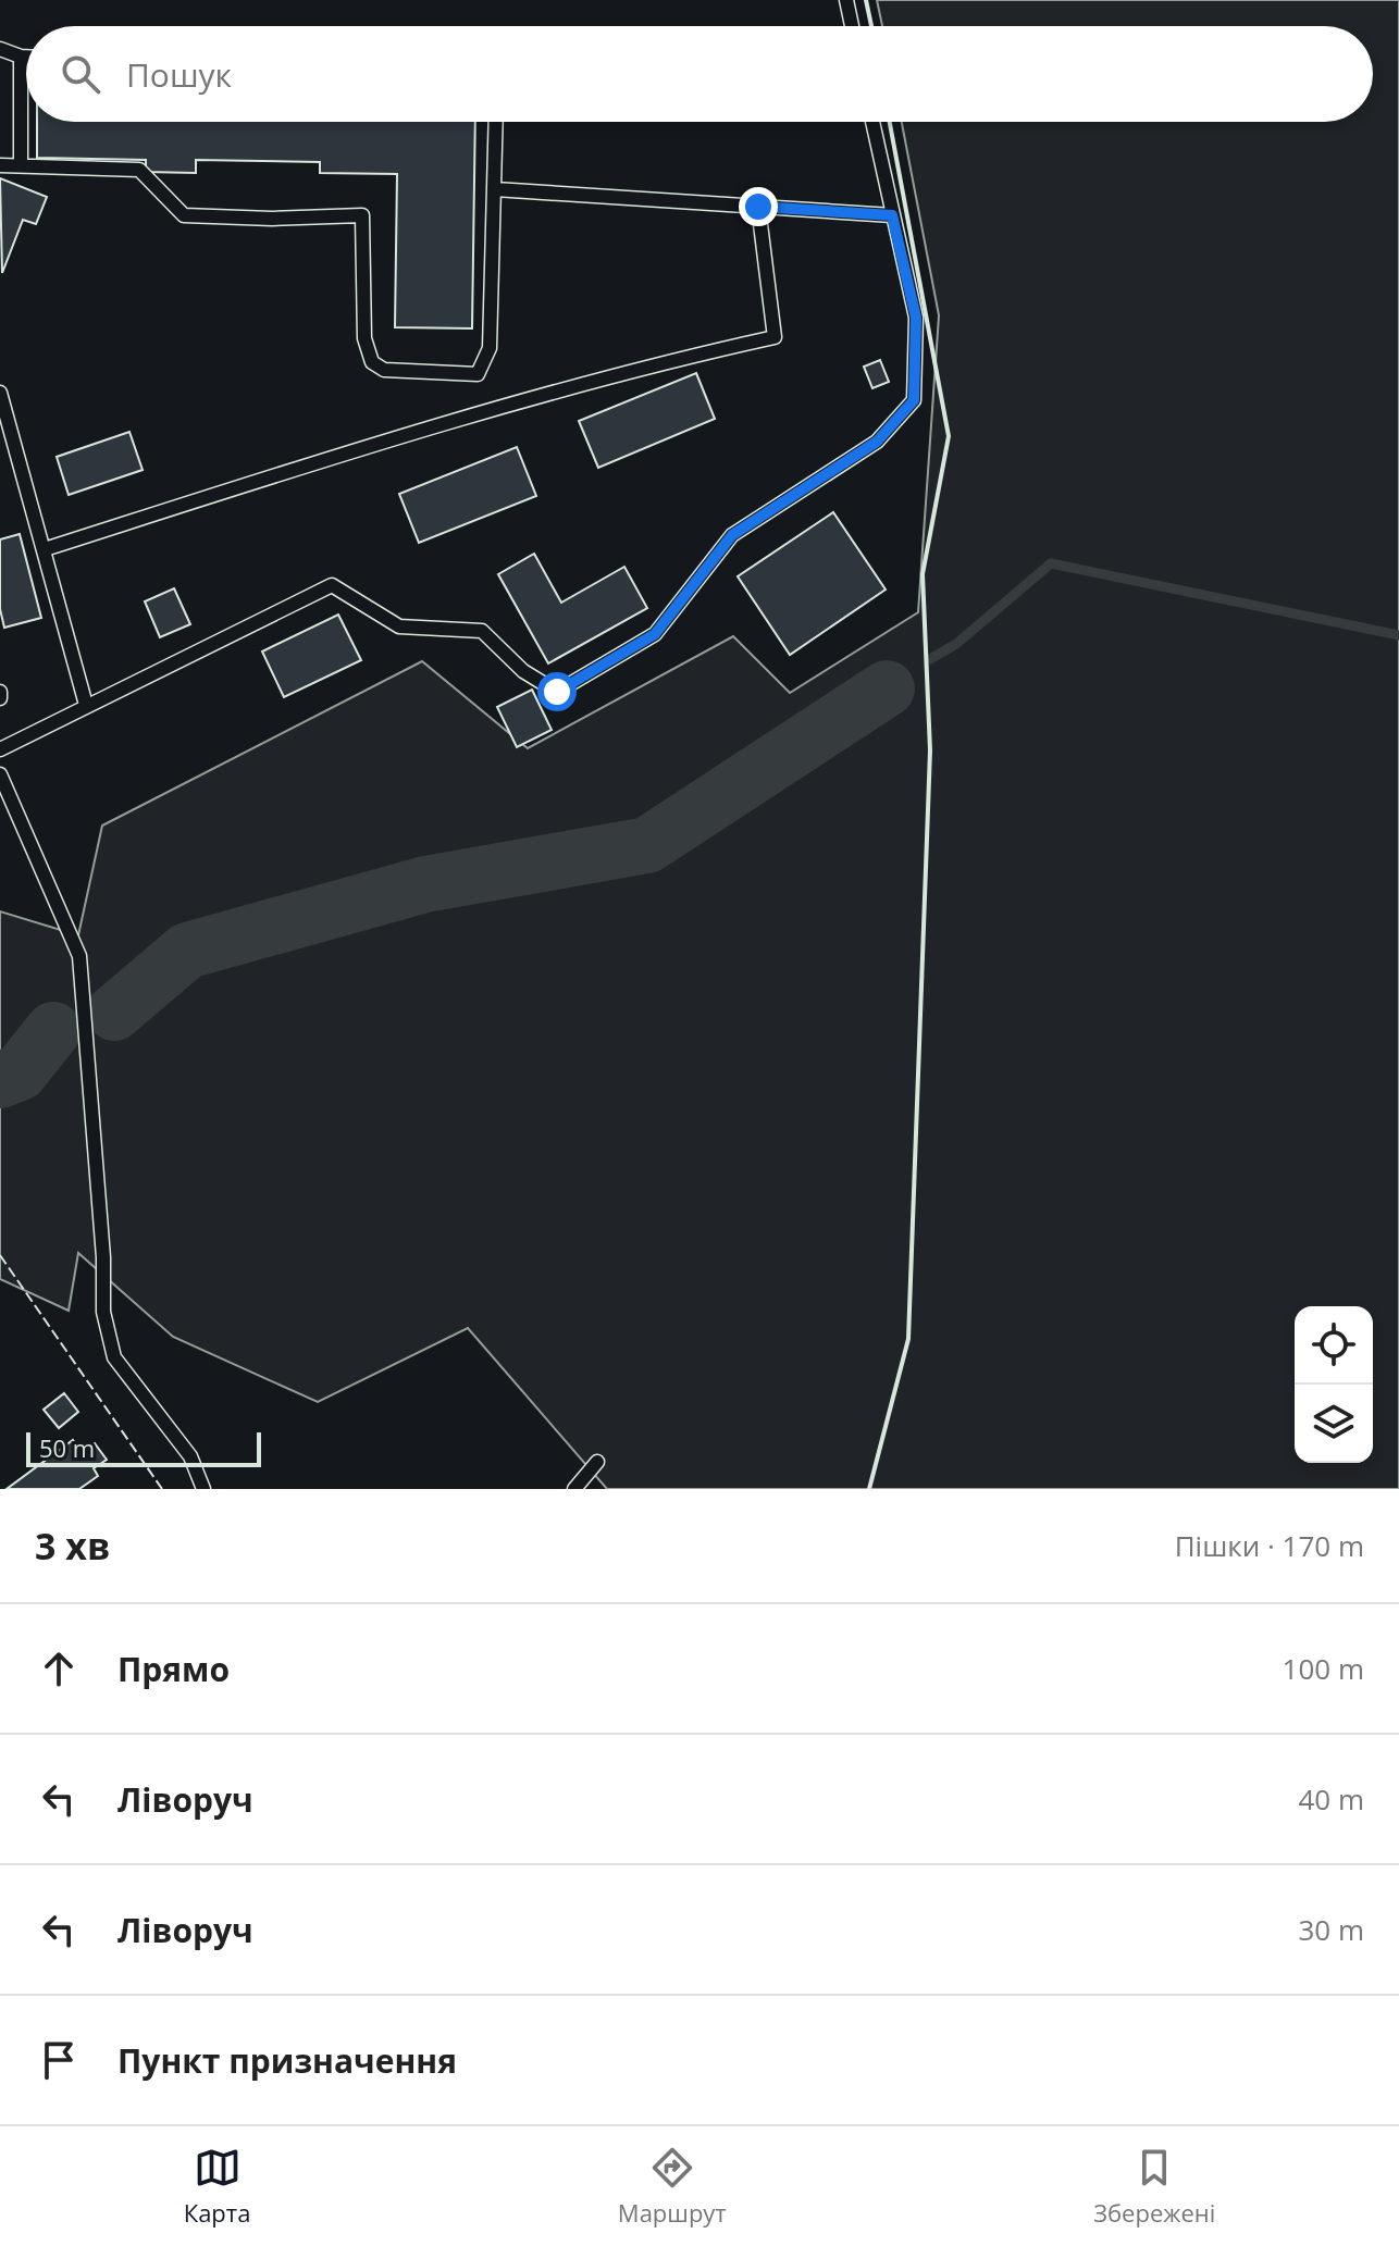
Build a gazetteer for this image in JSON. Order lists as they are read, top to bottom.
{
  "scale_bar": "50 m",
  "page": {
    "search": "Пошук",
    "scale": "50 m",
    "heading": ["3 хв", "Пішки · 170 m"],
    "list": [
      ["Прямо", "100 m"],
      ["Ліворуч", "40 m"],
      ["Ліворуч", "30 m"],
      "Пункт призначення"
    ],
    "nav": ["Карта", "Маршрут", "Збережені"]
  }
}
